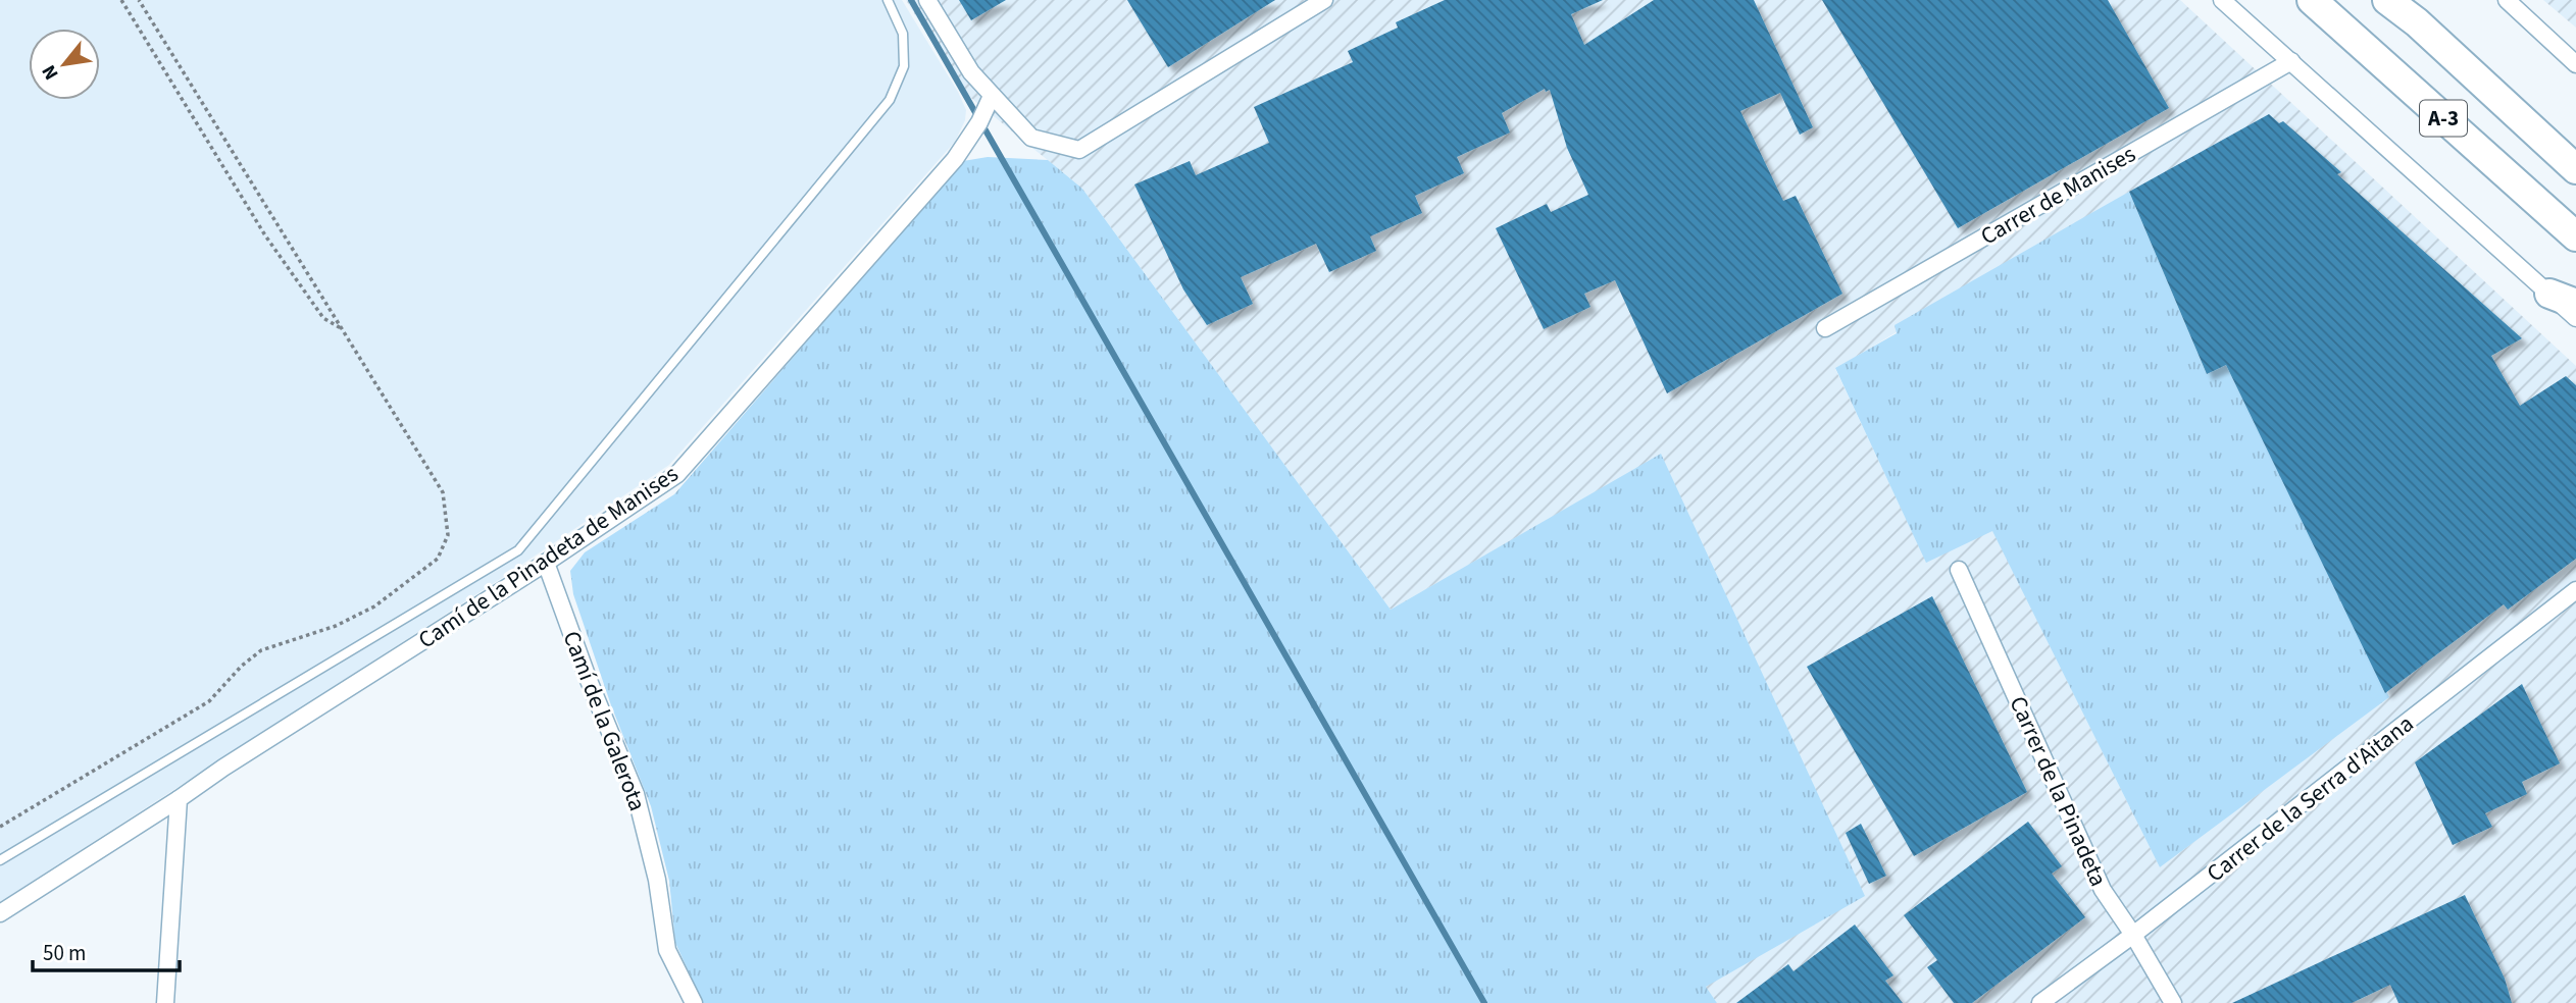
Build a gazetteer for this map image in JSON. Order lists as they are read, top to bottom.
{
  "streets": {
    "highway": ["A-3"],
    "street": [
      "Carrer de Manises",
      "Camí de la Pinadeta de Manises",
      "Camí de la Galerota",
      "Carrer de la Pinadeta",
      "Carrer de la Serra d'Aitana"
    ]
  },
  "crossings": [
    ["Camí de la Pinadeta de Manises", "Camí de la Galerota"],
    ["Carrer de la Pinadeta", "Carrer de la Serra d'Aitana"]
  ],
  "scale_bar": "50 m",
  "north": "bottom left"
}
